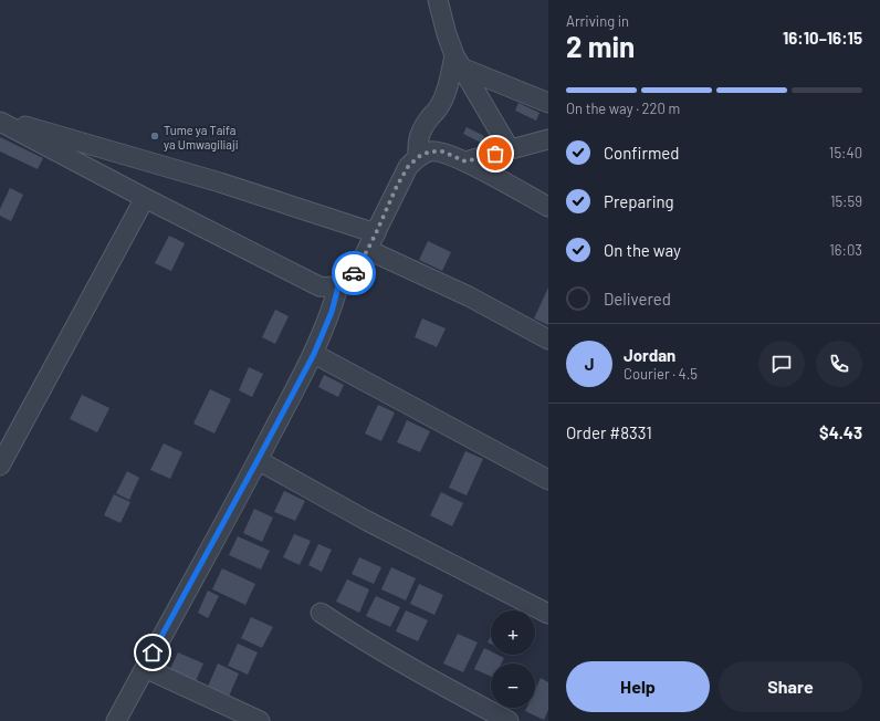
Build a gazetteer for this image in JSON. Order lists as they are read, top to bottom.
{
  "places": ["Tume ya Taifa ya Umwagiliaji"],
  "page": {
    "heading": ["2 min", "Arriving in", "16:10–16:15"],
    "panel": [
      "Jordan",
      "Courier · 4.5",
      "Order #8331",
      "$4.43"
    ],
    "bar": "On the way · 220 m",
    "list": [
      ["Confirmed", "15:40"],
      ["Preparing", "15:59"],
      ["On the way", "16:03"],
      "Delivered"
    ],
    "round": "J",
    "map_buttons": ["+", "−"],
    "buttons": ["Help", "Share"]
  }
}
